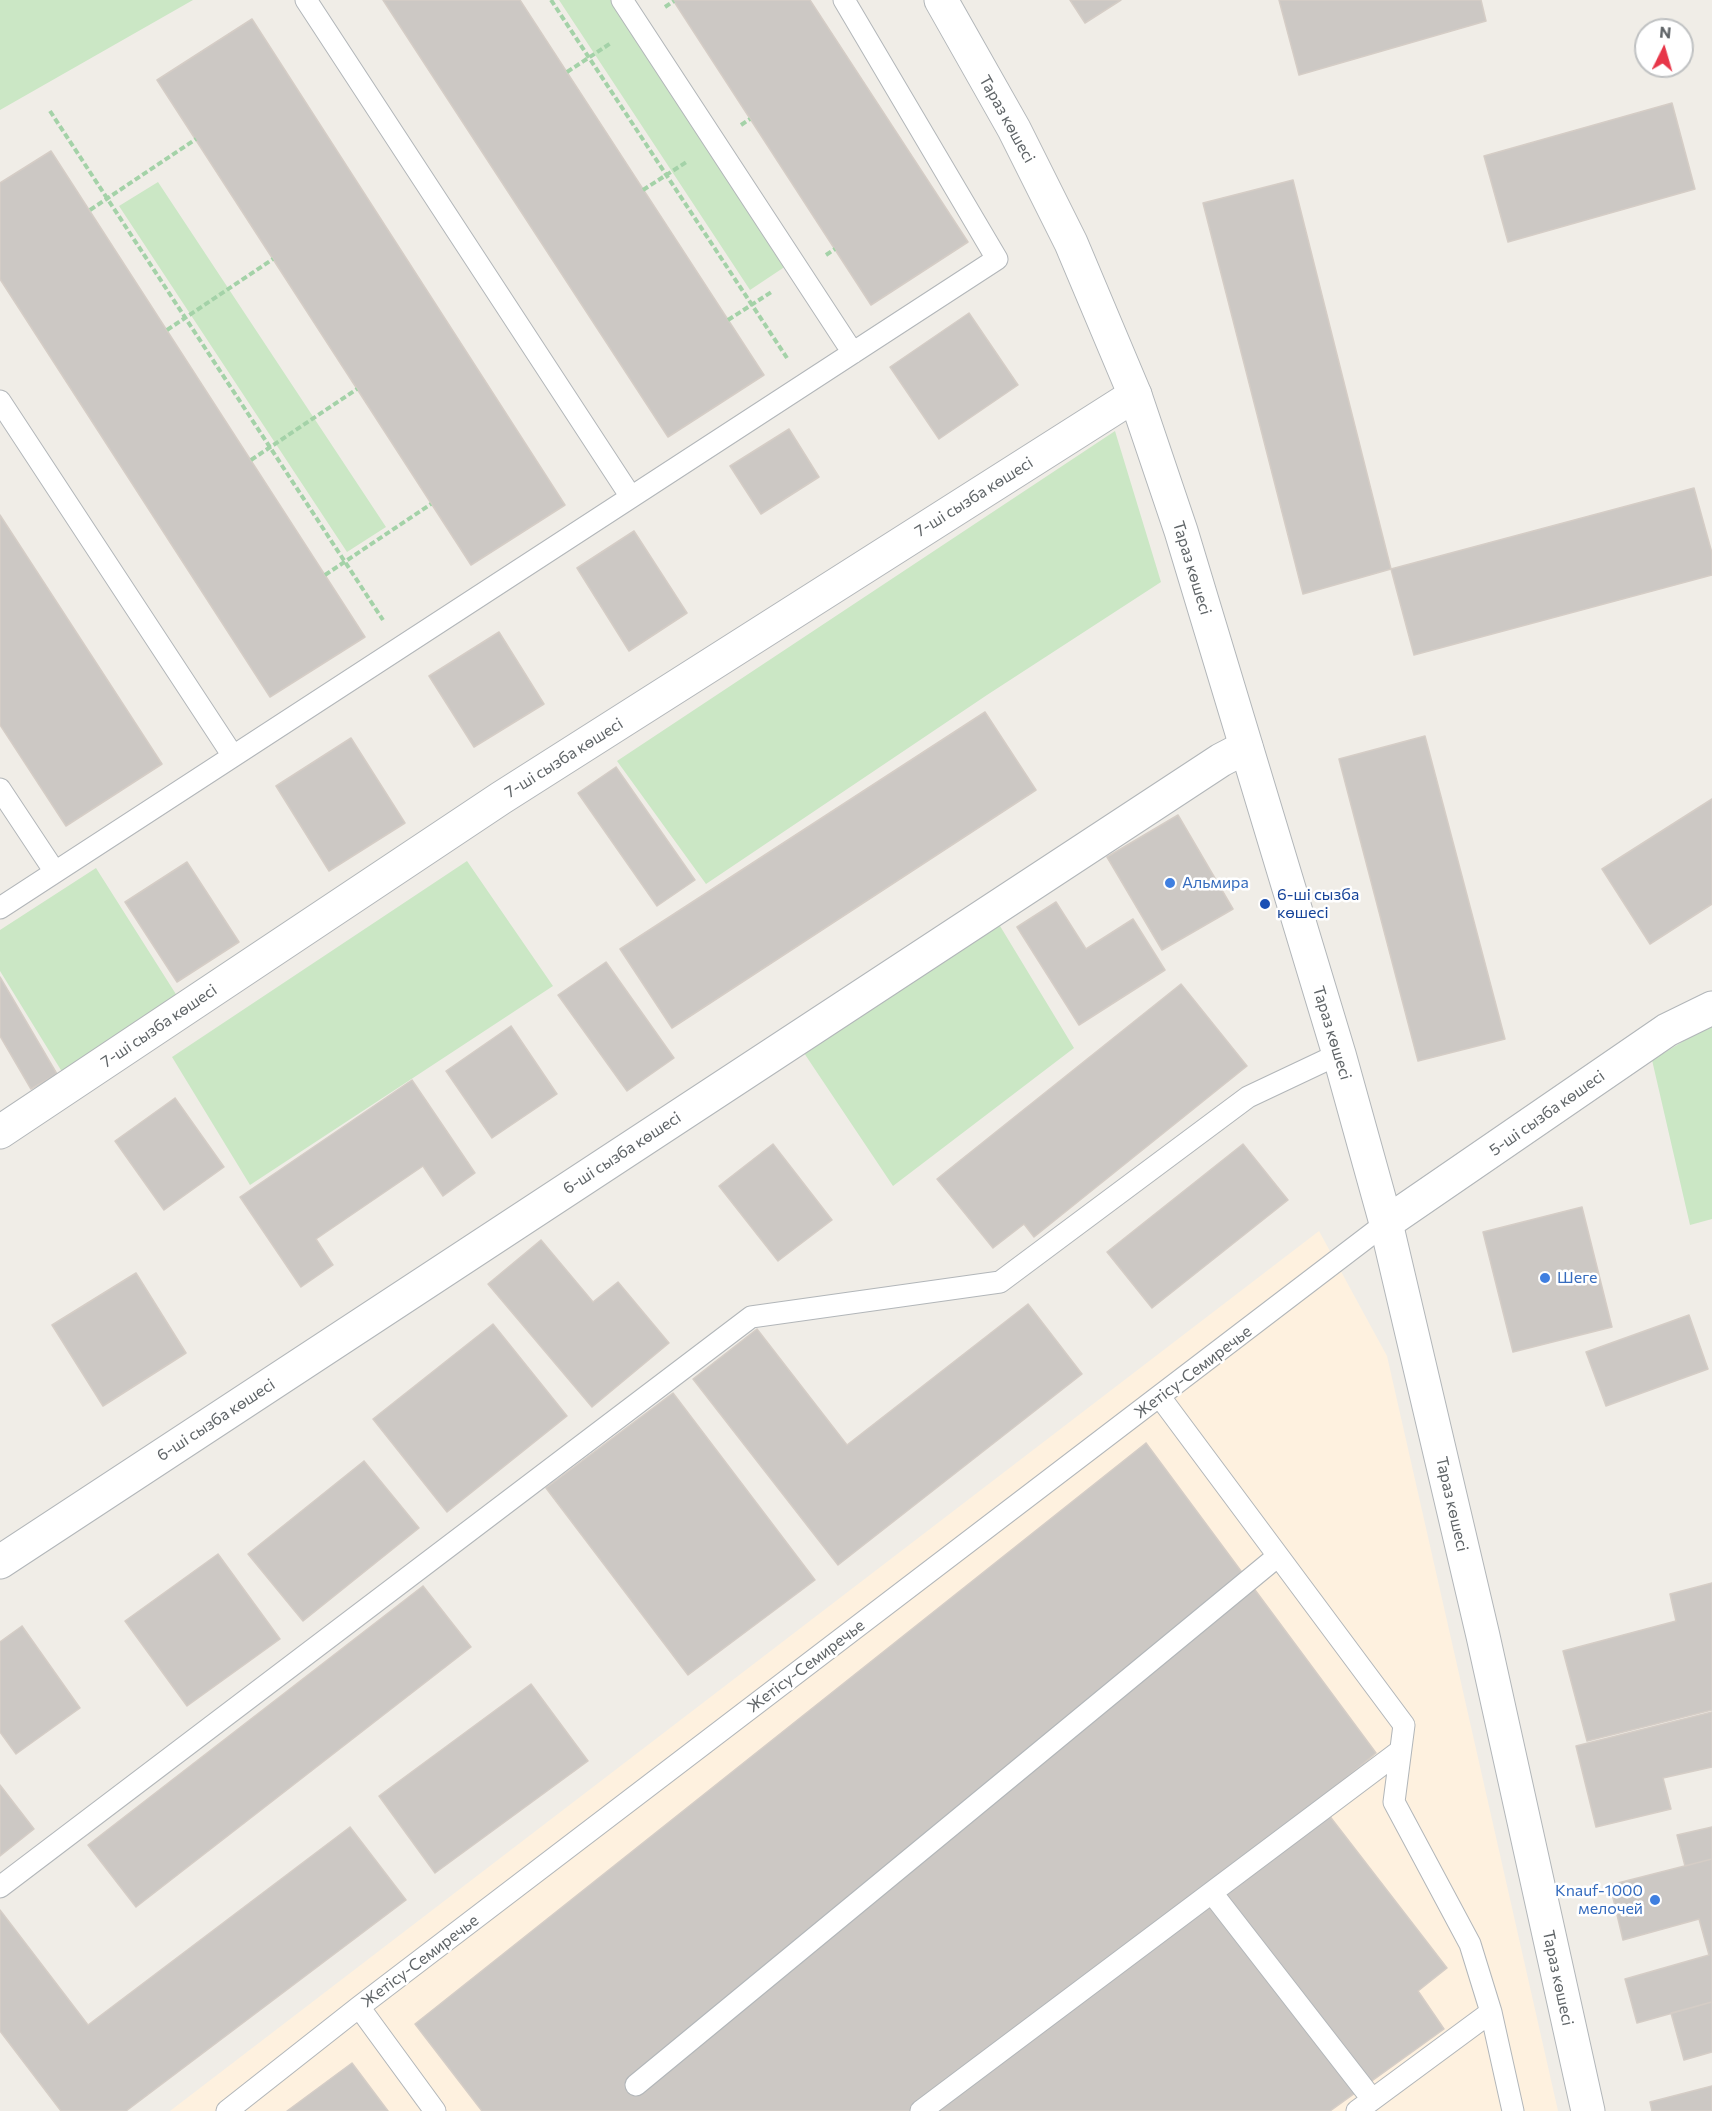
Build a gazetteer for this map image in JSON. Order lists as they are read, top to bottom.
{
  "streets": {
    "street": [
      "Тараз көшесі",
      "7-ші сызба көшесі",
      "5-ші сызба көшесі",
      "6-ші сызба көшесі"
    ],
    "lane": ["Жетісу-Семиречье"]
  },
  "crossings": [
    ["Тараз көшесі", "7-ші сызба көшесі"],
    ["Тараз көшесі", "5-ші сызба көшесі"],
    ["Тараз көшесі", "6-ші сызба көшесі"],
    ["Тараз көшесі", "Жетісу-Семиречье"],
    ["5-ші сызба көшесі", "Жетісу-Семиречье"]
  ],
  "places": [
    "Альмира",
    "6-ші сызба көшесі",
    "Шеге",
    "Knauf-1000 мелочей"
  ],
  "north": "top"
}
